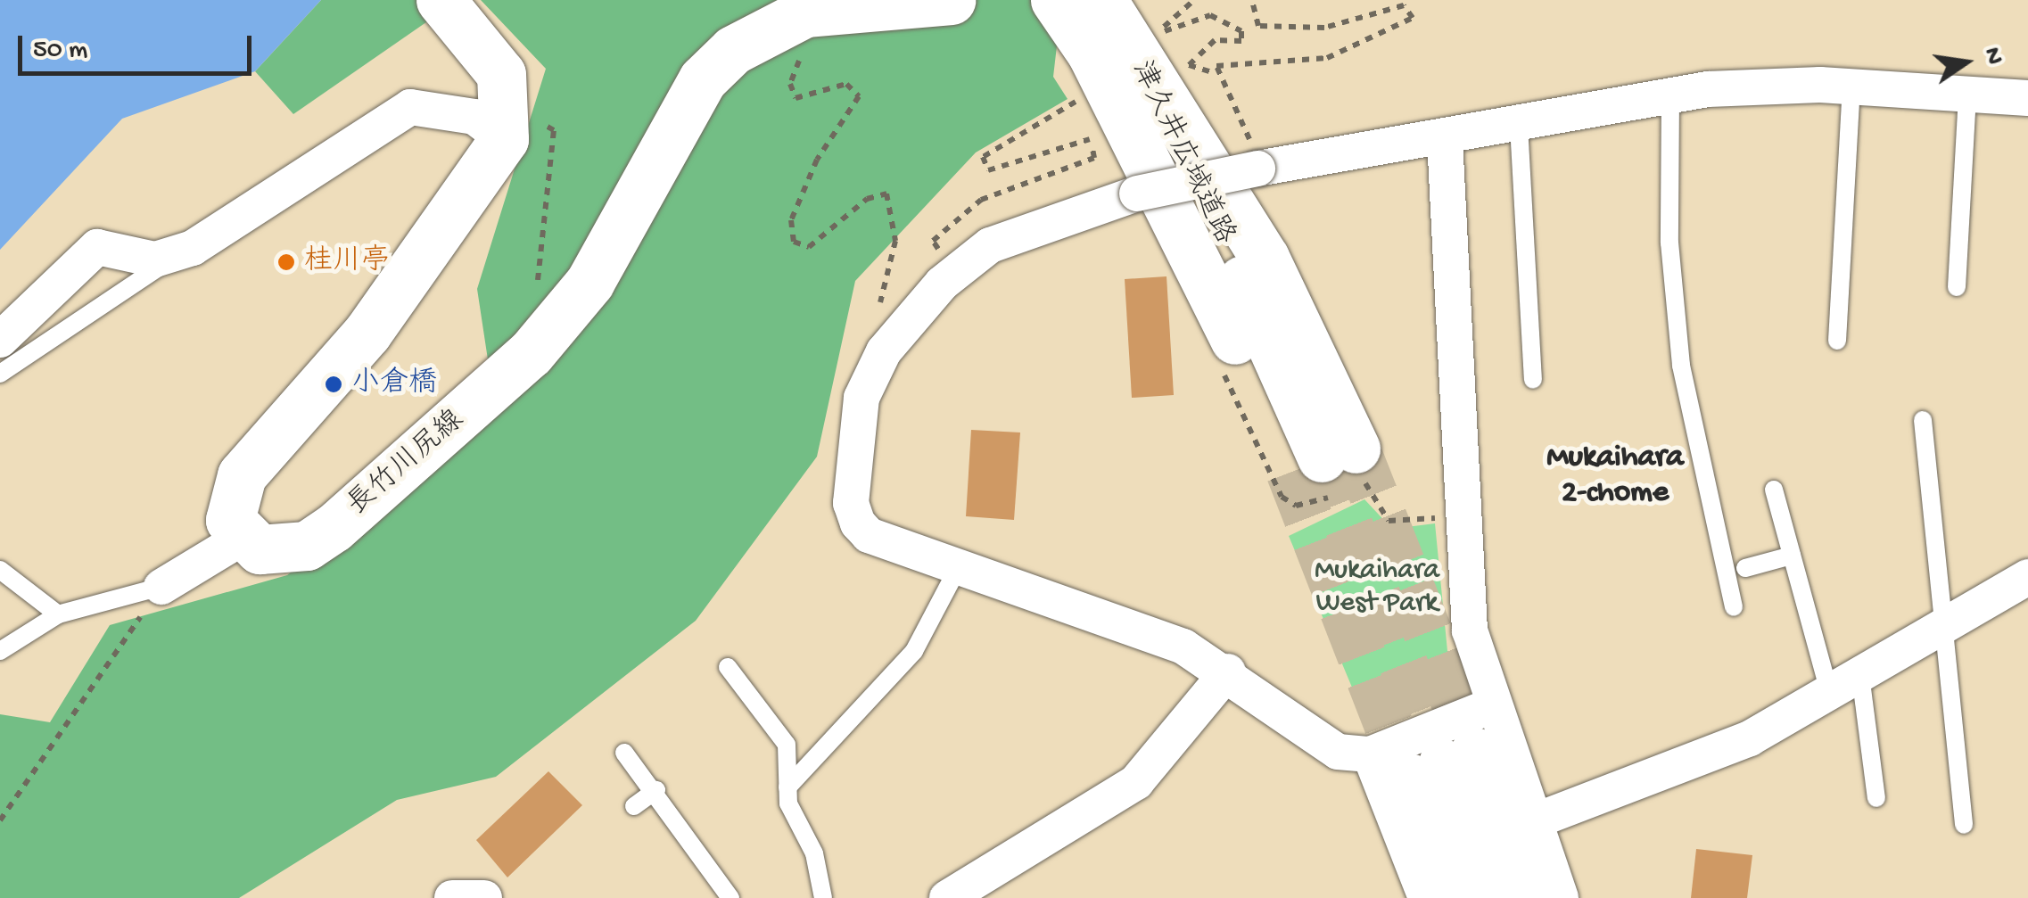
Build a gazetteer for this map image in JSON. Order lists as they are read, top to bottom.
{
  "streets": {
    "main road": ["津久井広域道路", "長竹川尻線"]
  },
  "districts": ["Mukaihara 2-chome"],
  "parks": ["Mukaihara West Park"],
  "places": ["桂川亭", "小倉橋"],
  "scale_bar": "50 m",
  "north": "right"
}
